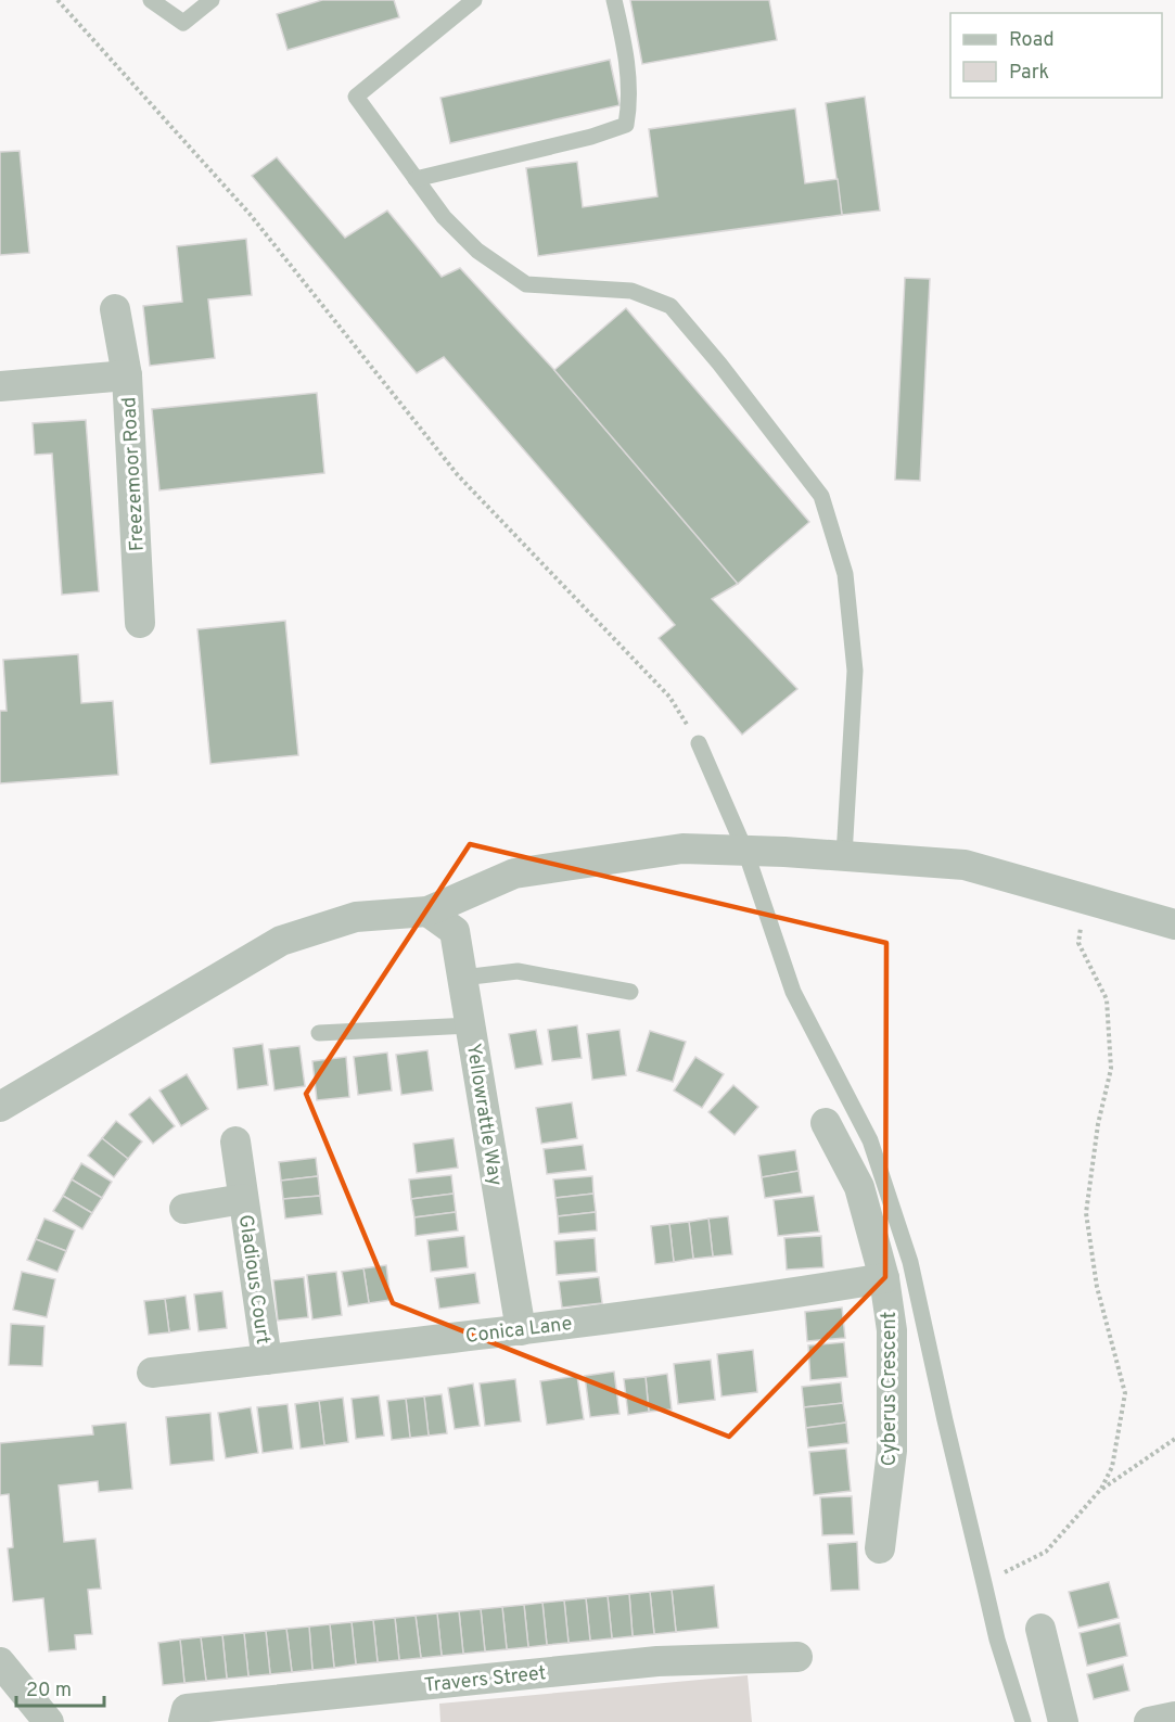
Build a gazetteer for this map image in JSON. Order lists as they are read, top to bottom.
{
  "streets": {
    "street": [
      "Freezemoor Road",
      "Yellowrattle Way",
      "Gladious Court",
      "Conica Lane",
      "Cyberus Crescent",
      "Travers Street"
    ]
  },
  "crossings": [
    ["Yellowrattle Way", "Conica Lane"],
    ["Gladious Court", "Conica Lane"],
    ["Conica Lane", "Cyberus Crescent"]
  ],
  "legend": ["Road", "Park"],
  "scale_bar": "20 m"
}
